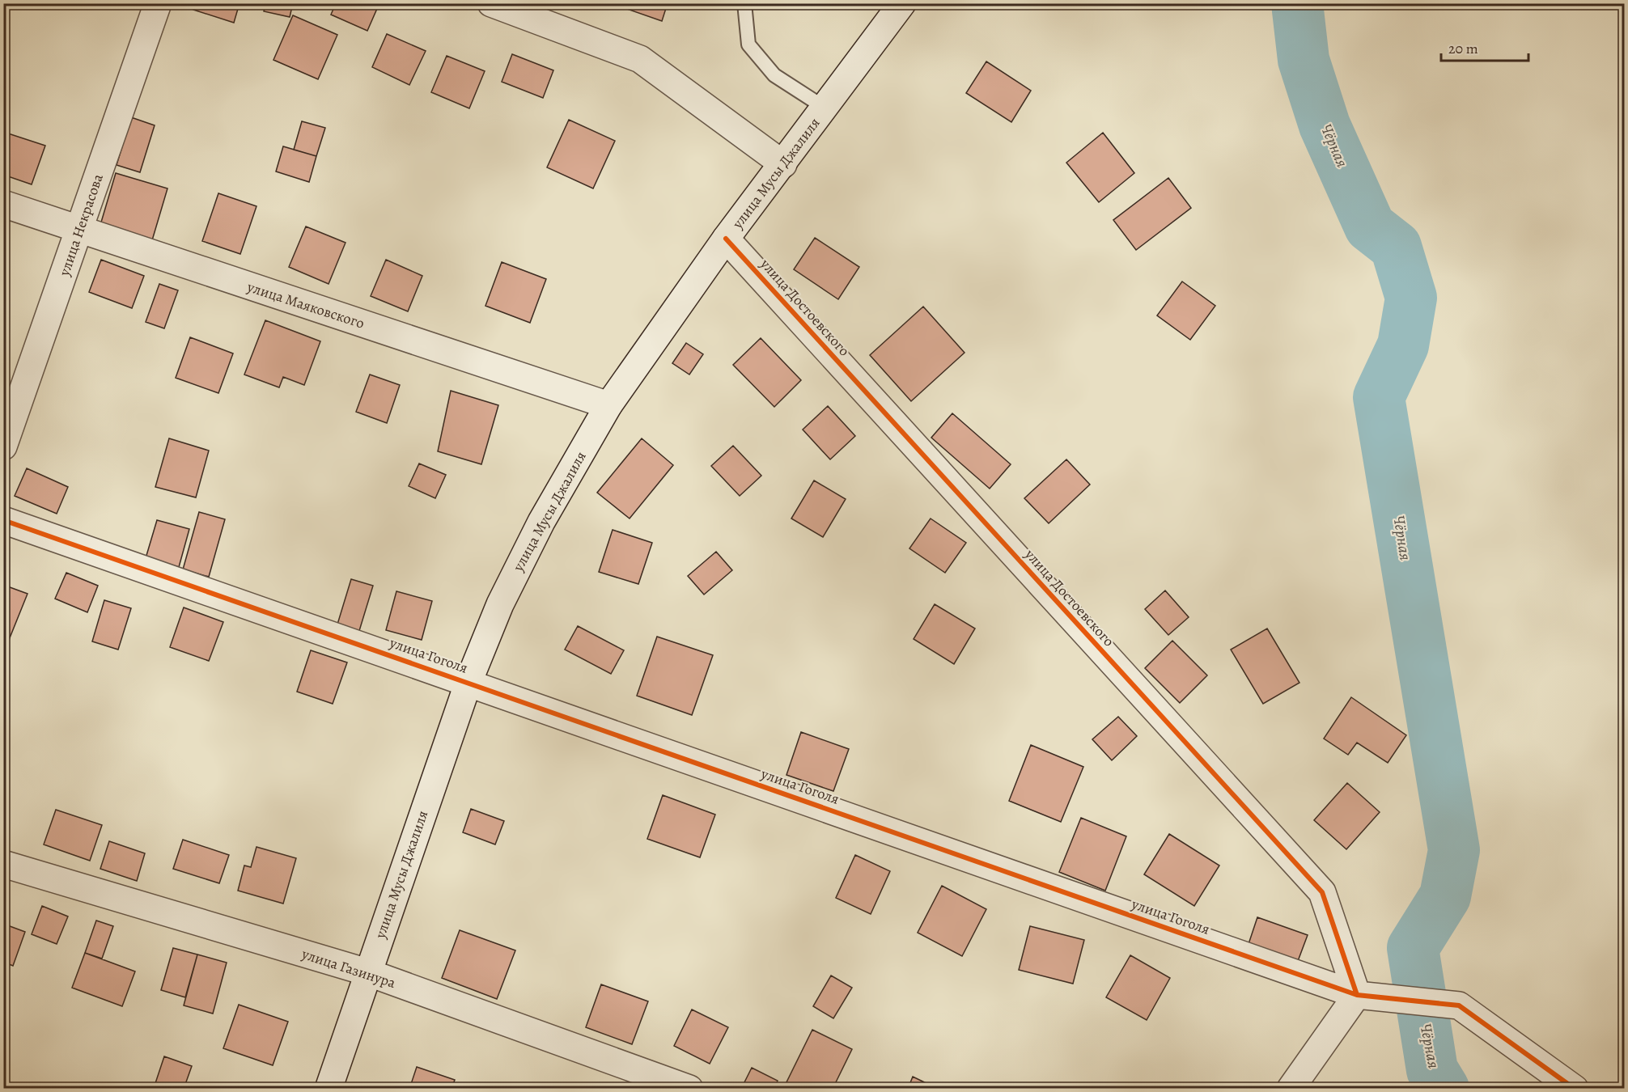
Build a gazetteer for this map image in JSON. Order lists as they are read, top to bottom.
{
  "streets": {
    "street": [
      "улица Мусы Джалиля",
      "улица Некрасова",
      "улица Маяковского",
      "улица Достоевского",
      "улица Гоголя",
      "улица Газинура"
    ]
  },
  "crossings": [
    ["улица Мусы Джалиля", "улица Маяковского"],
    ["улица Мусы Джалиля", "улица Достоевского"],
    ["улица Мусы Джалиля", "улица Гоголя"],
    ["улица Мусы Джалиля", "улица Газинура"],
    ["улица Некрасова", "улица Маяковского"],
    ["улица Достоевского", "улица Гоголя"]
  ],
  "water": ["Чёрная"],
  "scale_bar": "20 m"
}
